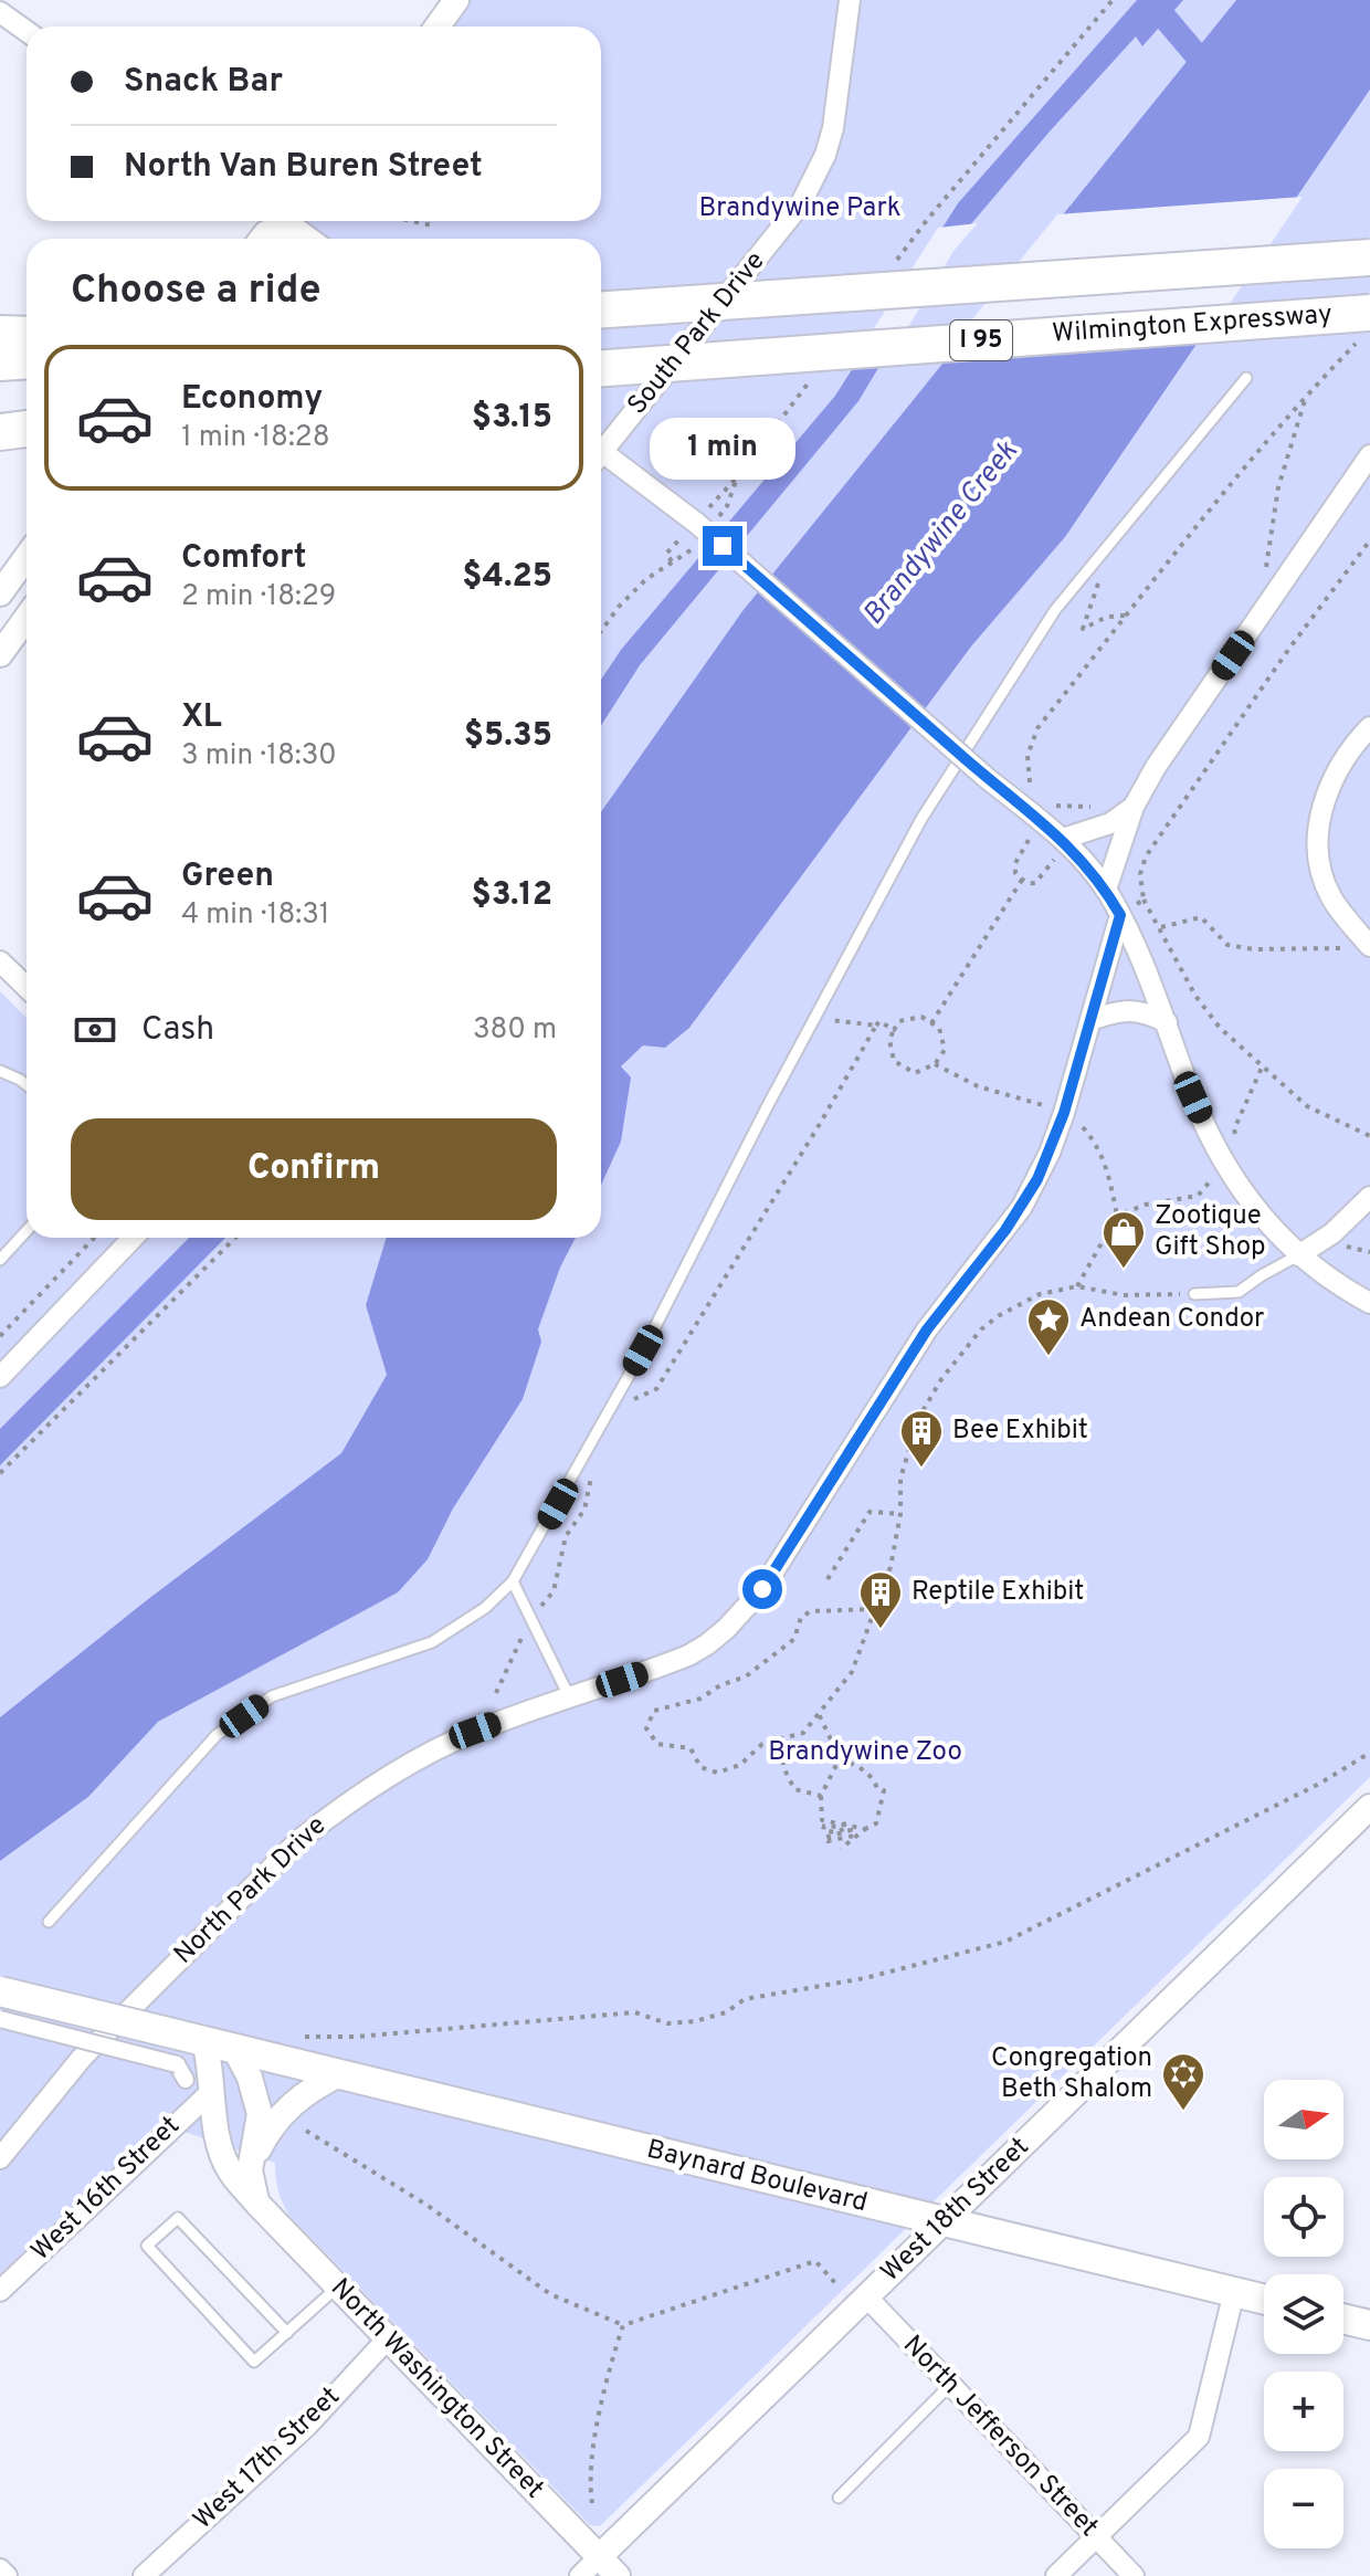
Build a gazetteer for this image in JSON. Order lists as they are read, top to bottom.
{
  "streets": {
    "highway": ["Wilmington Expressway", "I 95"],
    "main road": ["Baynard Boulevard"],
    "street": [
      "South Park Drive",
      "North Park Drive",
      "West 16th Street",
      "West 18th Street",
      "North Washington Street",
      "North Jefferson Street",
      "West 17th Street"
    ]
  },
  "crossings": [
    ["Baynard Boulevard", "West 18th Street"],
    ["West 16th Street", "North Washington Street"],
    ["West 18th Street", "North Washington Street"],
    ["West 18th Street", "North Jefferson Street"],
    ["North Washington Street", "West 17th Street"]
  ],
  "water": ["Brandywine Creek"],
  "parks": ["Brandywine Park", "Brandywine Zoo"],
  "places": {
    "shop": ["Zootique Gift Shop"],
    "place": ["Andean Condor"],
    "building": ["Bee Exhibit", "Reptile Exhibit"],
    "synagogue": ["Congregation Beth Shalom"]
  },
  "north": "right",
  "page": {
    "banner": ["Snack Bar", "North Van Buren Street"],
    "heading": "Choose a ride",
    "list": [
      {
        "name": "Economy",
        "note": "1 min · 18:28",
        "value": "$3.15"
      },
      {
        "name": "Comfort",
        "note": "2 min · 18:29",
        "value": "$4.25"
      },
      {
        "name": "XL",
        "note": "3 min · 18:30",
        "value": "$5.35"
      },
      {
        "name": "Green",
        "note": "4 min · 18:31",
        "value": "$3.12"
      }
    ],
    "bubble": "1 min",
    "pay": ["Cash", "380 m"],
    "buttons": "Confirm",
    "map_buttons": ["+", "−"]
  }
}
